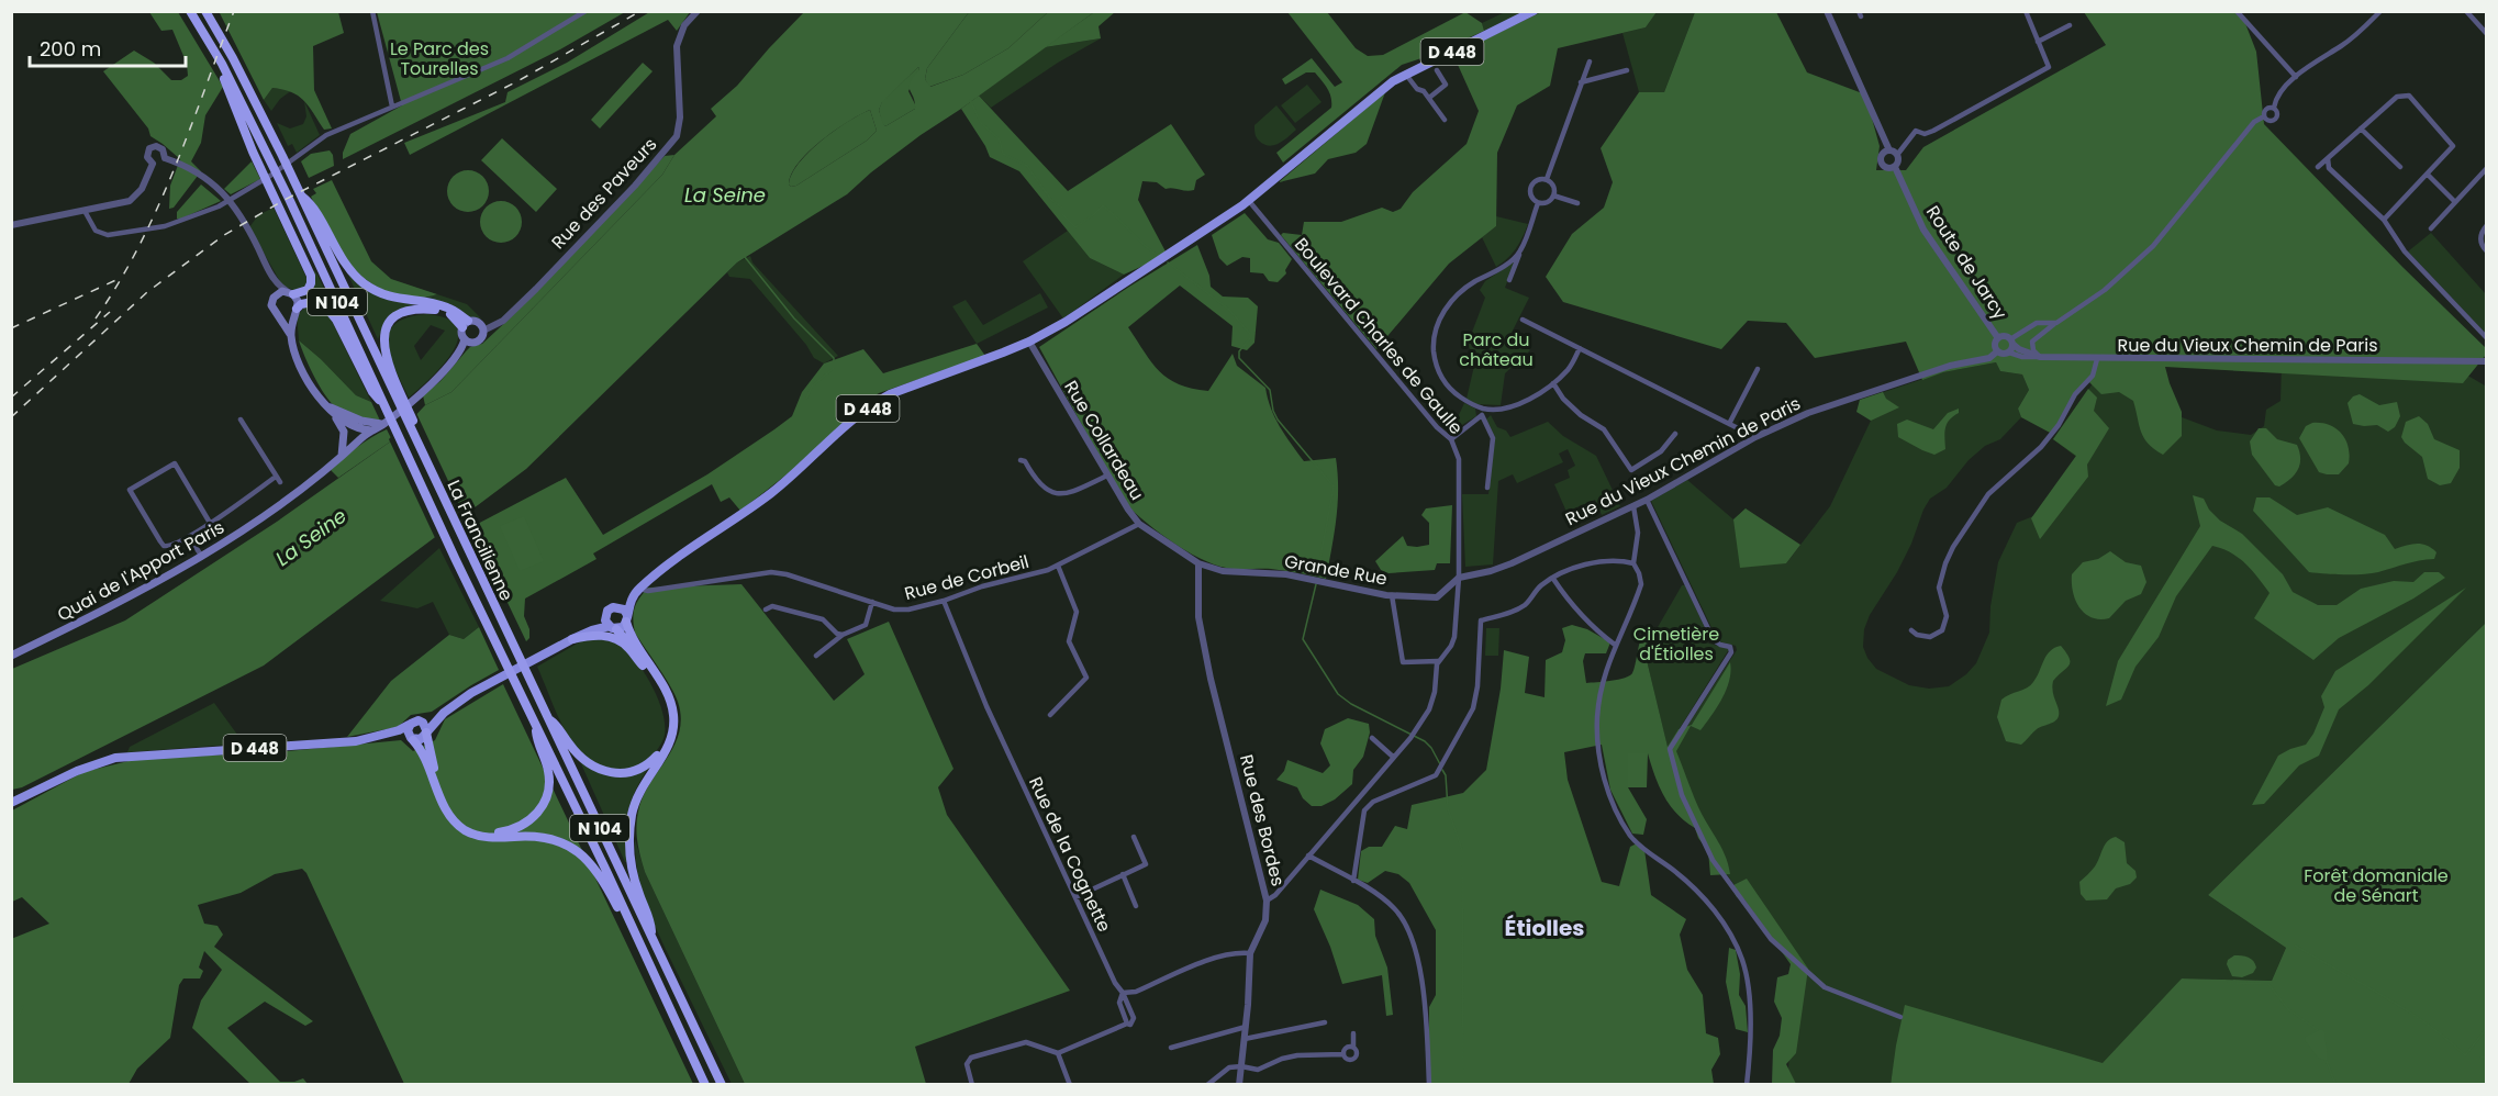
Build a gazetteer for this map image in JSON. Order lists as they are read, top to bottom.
{
  "streets": {
    "highway": ["N 104", "La Francilienne"],
    "main road": ["D 448", "Quai de l'Apport Paris"],
    "street": [
      "Rue des Paveurs",
      "Route de Jarcy",
      "Boulevard Charles de Gaulle",
      "Rue du Vieux Chemin de Paris",
      "Rue Collardeau",
      "Grande Rue",
      "Rue de Corbeil",
      "Rue des Bordes",
      "Rue de la Cognette"
    ]
  },
  "crossings": [
    ["D 448", "Boulevard Charles de Gaulle"],
    ["D 448", "Rue Collardeau"],
    ["D 448", "Rue de Corbeil"],
    ["Rue des Paveurs", "Quai de l'Apport Paris"],
    ["Route de Jarcy", "Rue du Vieux Chemin de Paris"],
    ["Boulevard Charles de Gaulle", "Rue du Vieux Chemin de Paris"],
    ["Boulevard Charles de Gaulle", "Grande Rue"],
    ["Boulevard Charles de Gaulle", "Rue des Bordes"],
    ["Rue du Vieux Chemin de Paris", "Grande Rue"],
    ["Rue Collardeau", "Grande Rue"],
    ["Rue Collardeau", "Rue de Corbeil"],
    ["Rue Collardeau", "Rue des Bordes"],
    ["Grande Rue", "Rue des Bordes"],
    ["Rue de Corbeil", "Rue de la Cognette"]
  ],
  "districts": ["Étiolles"],
  "water": ["La Seine"],
  "parks": [
    "Le Parc des Tourelles",
    "Parc du château",
    "Cimetière d'Étiolles",
    "Forêt domaniale de Sénart"
  ],
  "scale_bar": "200 m"
}
